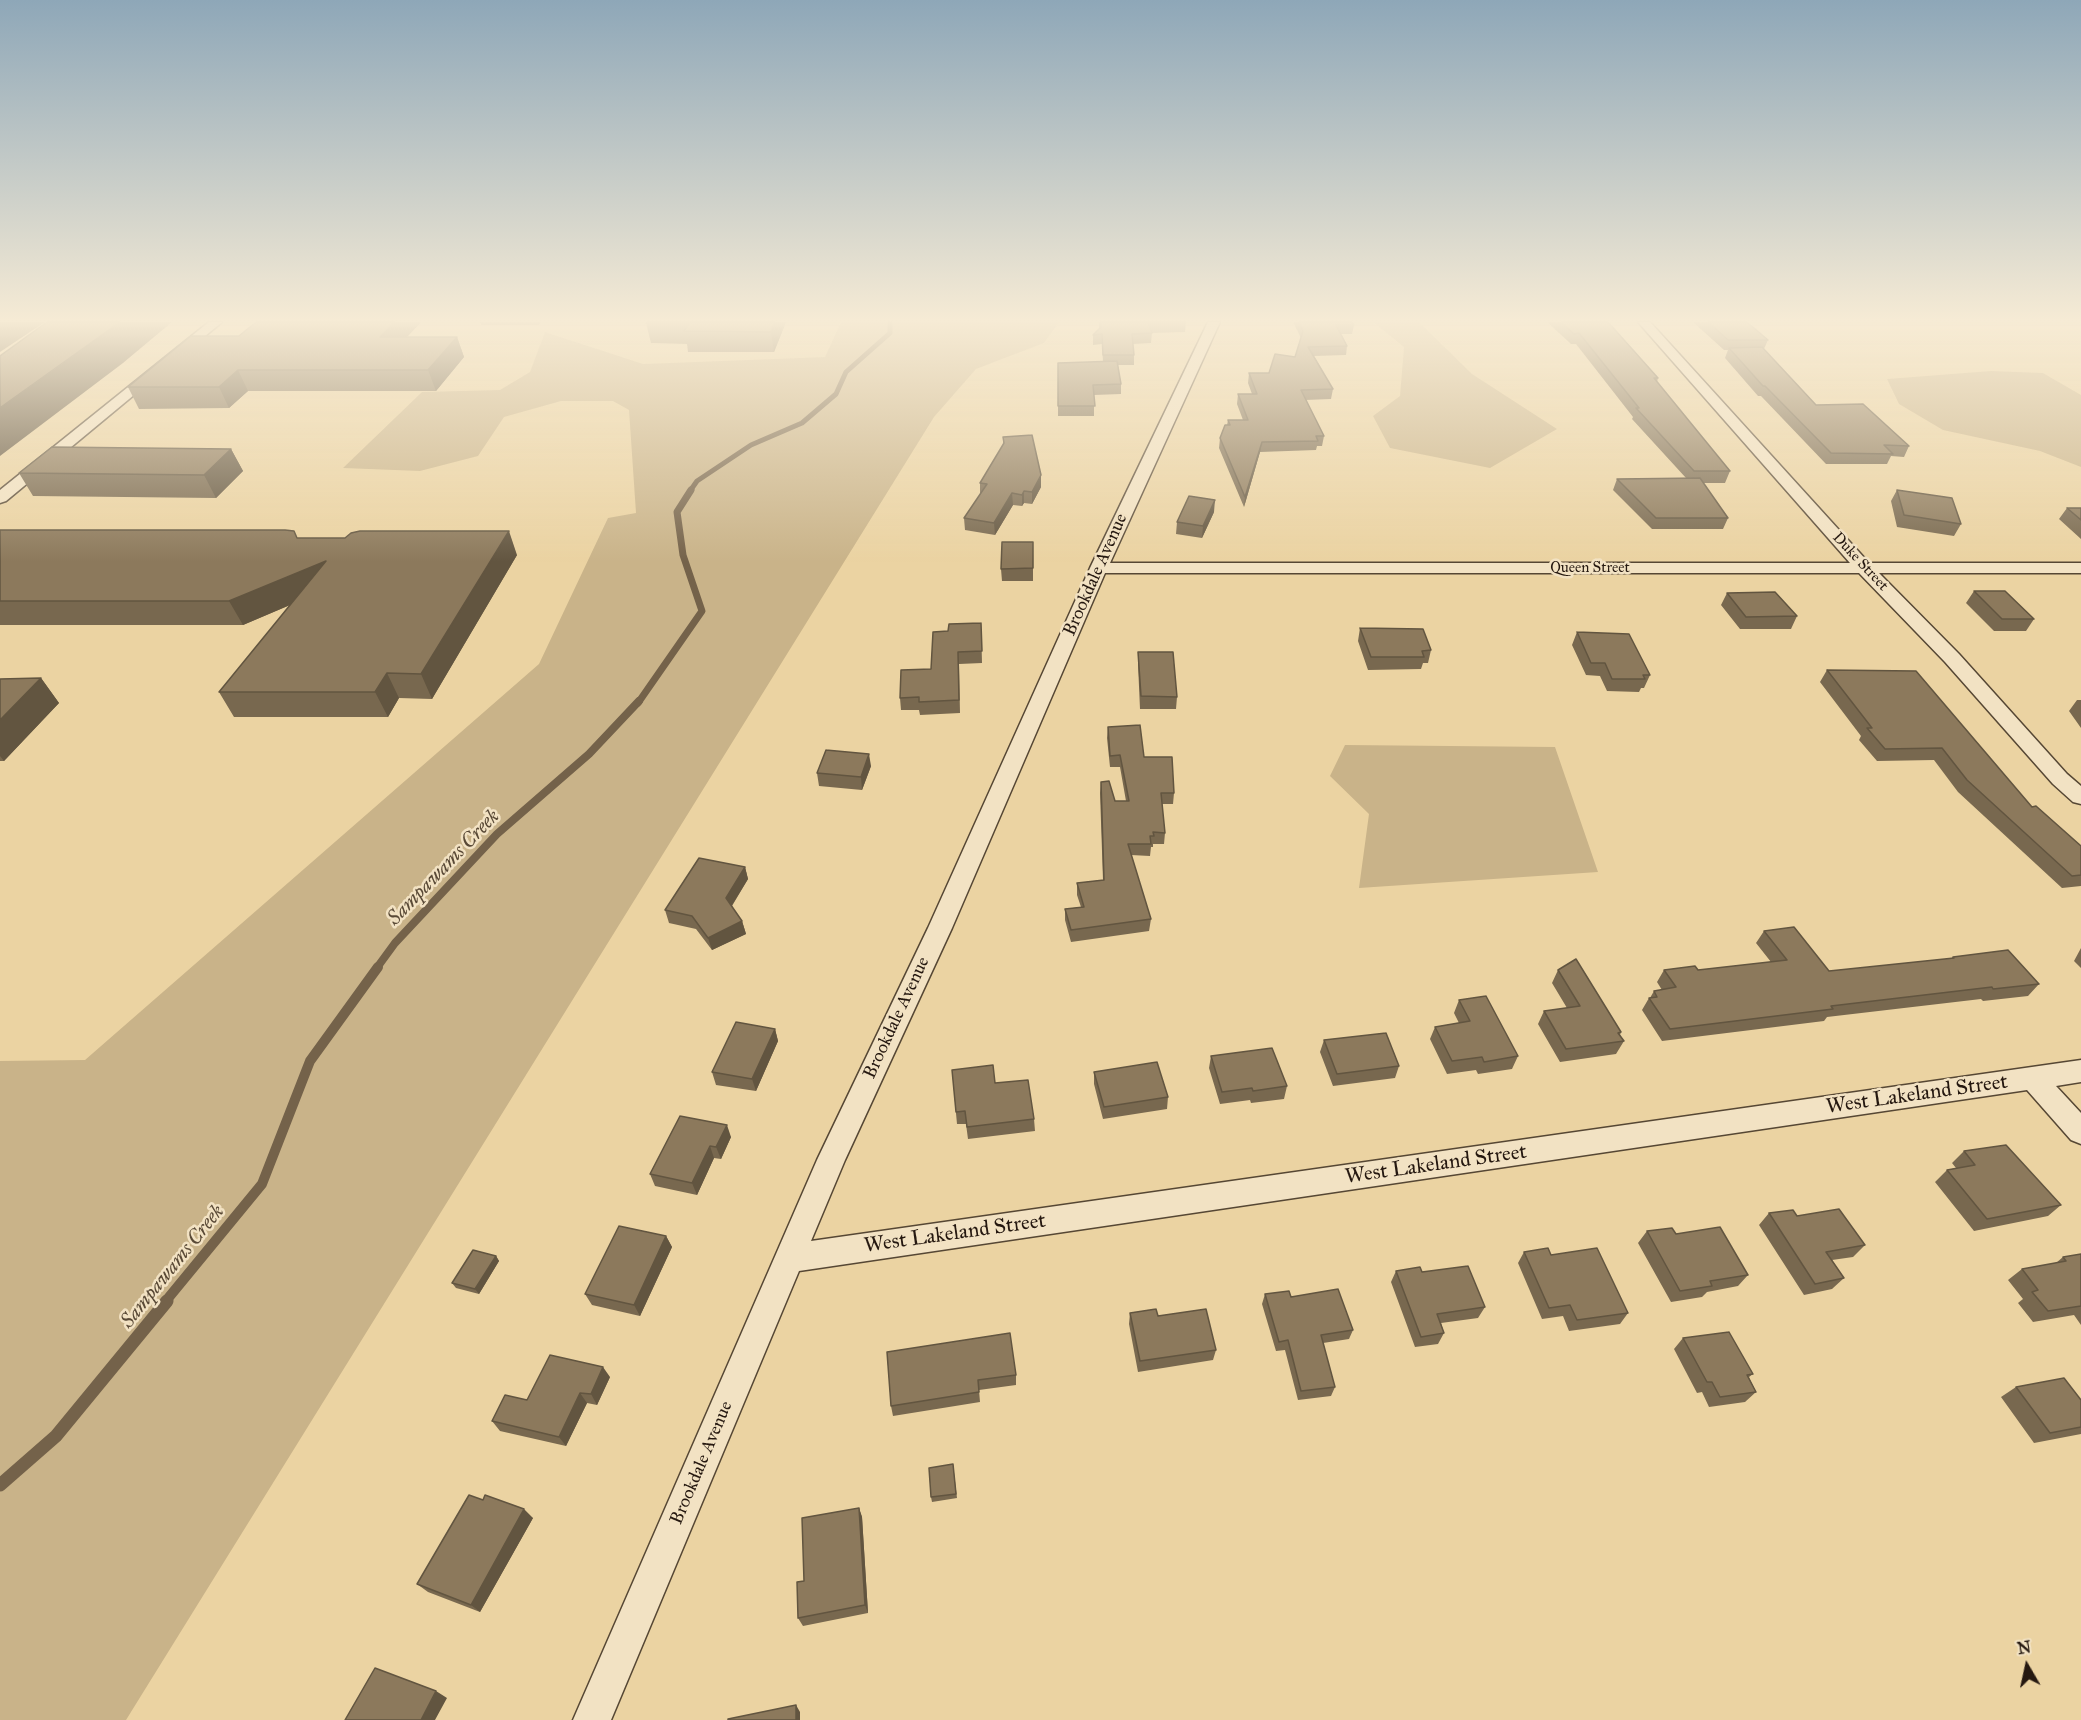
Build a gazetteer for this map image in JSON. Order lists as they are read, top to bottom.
{
  "streets": {
    "street": [
      "Duke Street",
      "Queen Street",
      "Brookdale Avenue",
      "West Lakeland Street"
    ]
  },
  "crossings": [
    ["Duke Street", "Queen Street"],
    ["Queen Street", "Brookdale Avenue"],
    ["Brookdale Avenue", "West Lakeland Street"]
  ],
  "water": ["Sampawams Creek"],
  "north": "top"
}
